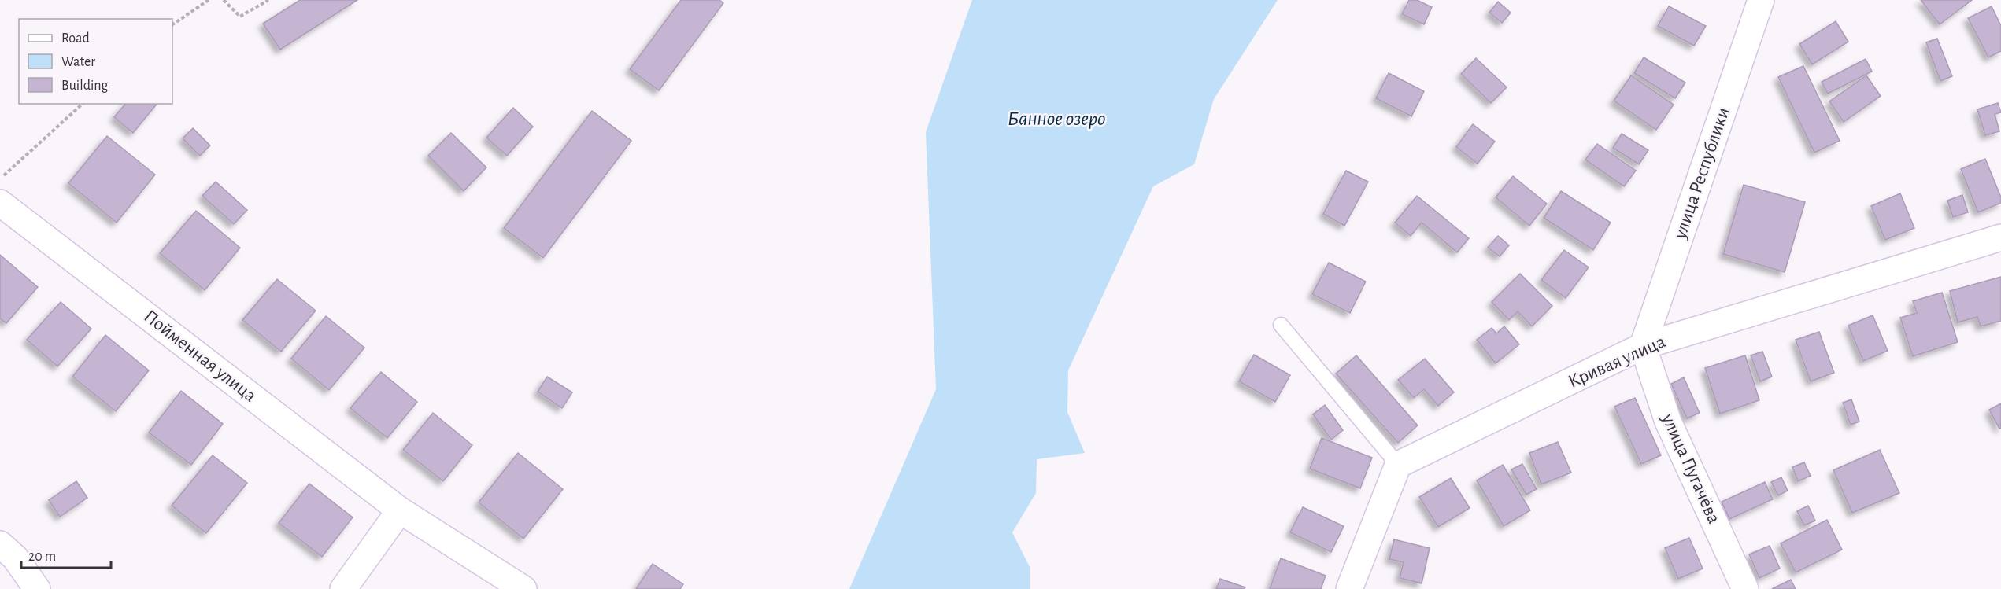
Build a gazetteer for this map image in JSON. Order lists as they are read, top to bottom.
{
  "streets": {
    "street": [
      "улица Республики",
      "Пойменная улица",
      "Кривая улица",
      "улица Пугачёва"
    ]
  },
  "crossings": [
    ["улица Республики", "Кривая улица"],
    ["улица Республики", "улица Пугачёва"],
    ["Кривая улица", "улица Пугачёва"]
  ],
  "water": ["Банное озеро"],
  "legend": ["Road", "Water", "Building"],
  "scale_bar": "20 m"
}
